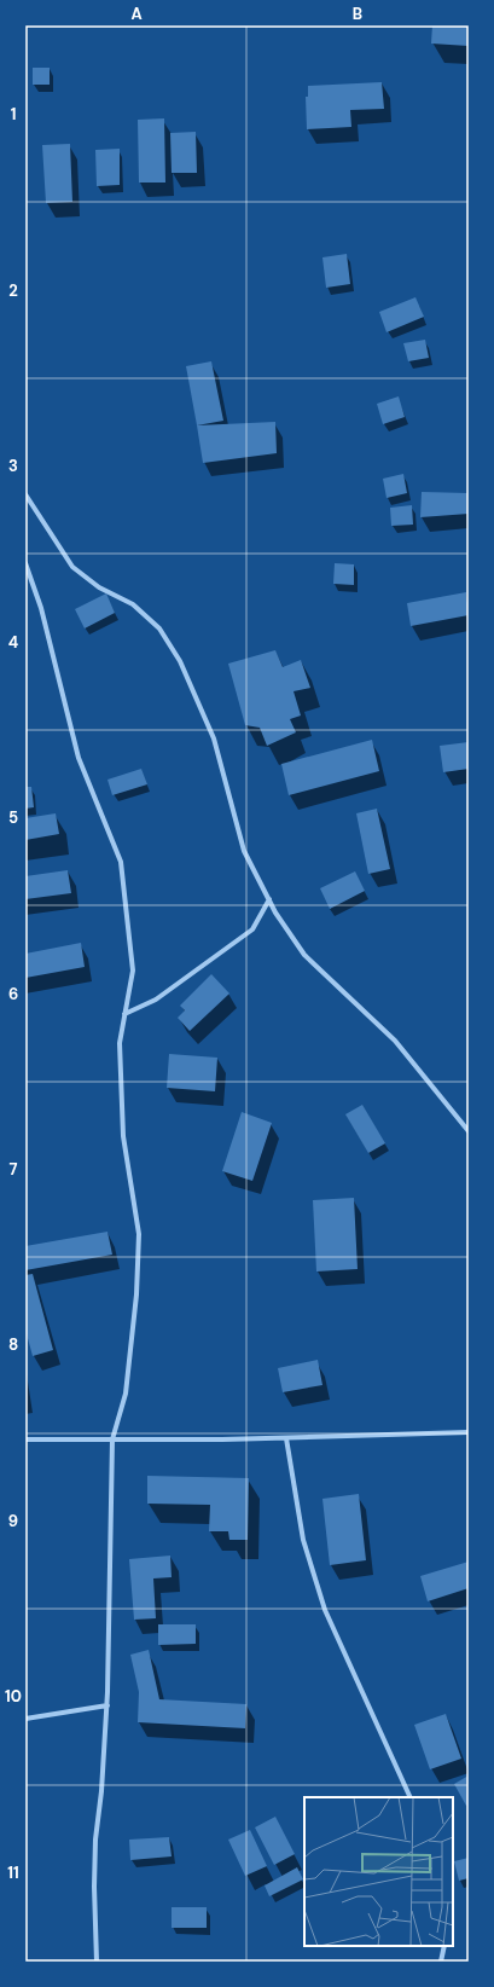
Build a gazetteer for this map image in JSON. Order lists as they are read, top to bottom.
{
  "grid": {
    "columns": ["A", "B"],
    "rows": [
      "1",
      "2",
      "3",
      "4",
      "5",
      "6",
      "7",
      "8",
      "9",
      "10",
      "11"
    ]
  }
}
